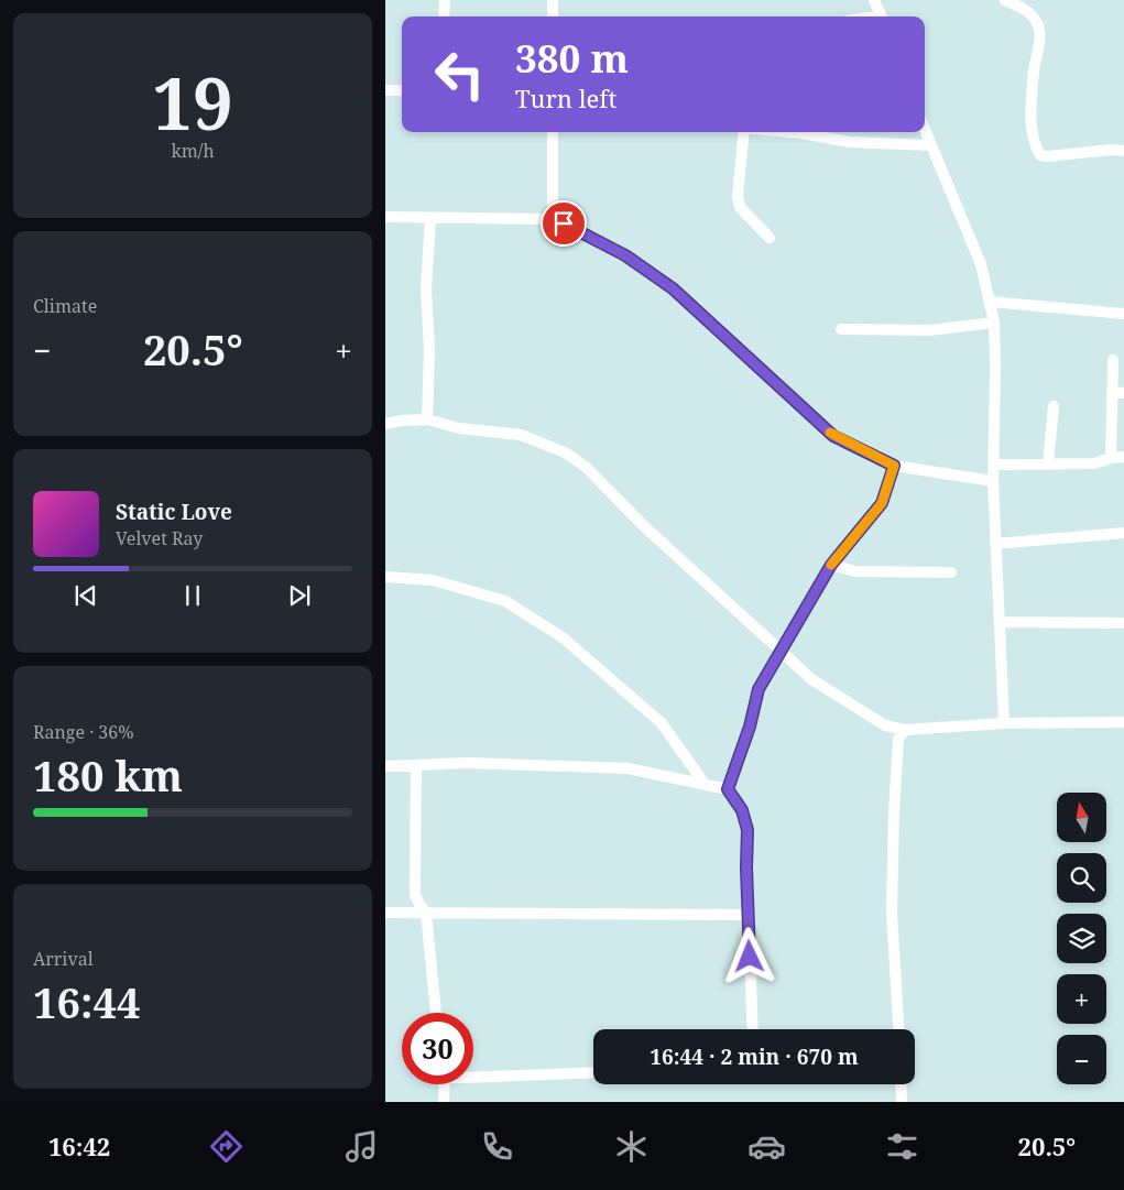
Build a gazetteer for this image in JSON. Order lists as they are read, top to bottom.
{
  "north": "top",
  "page": {
    "tile": [
      ["19", "km/h"],
      "Climate",
      ["Range · 36%", "180 km"],
      ["Arrival", "16:44"]
    ],
    "turn": ["380 m", "Turn left"],
    "heat": ["−", "20.5°", "+"],
    "song": ["Static Love", "Velvet Ray"],
    "map_buttons": ["+", "−"],
    "limit": "30",
    "trip": "16:44 · 2 min · 670 m",
    "tabs": ["16:42", "20.5°"]
  }
}
